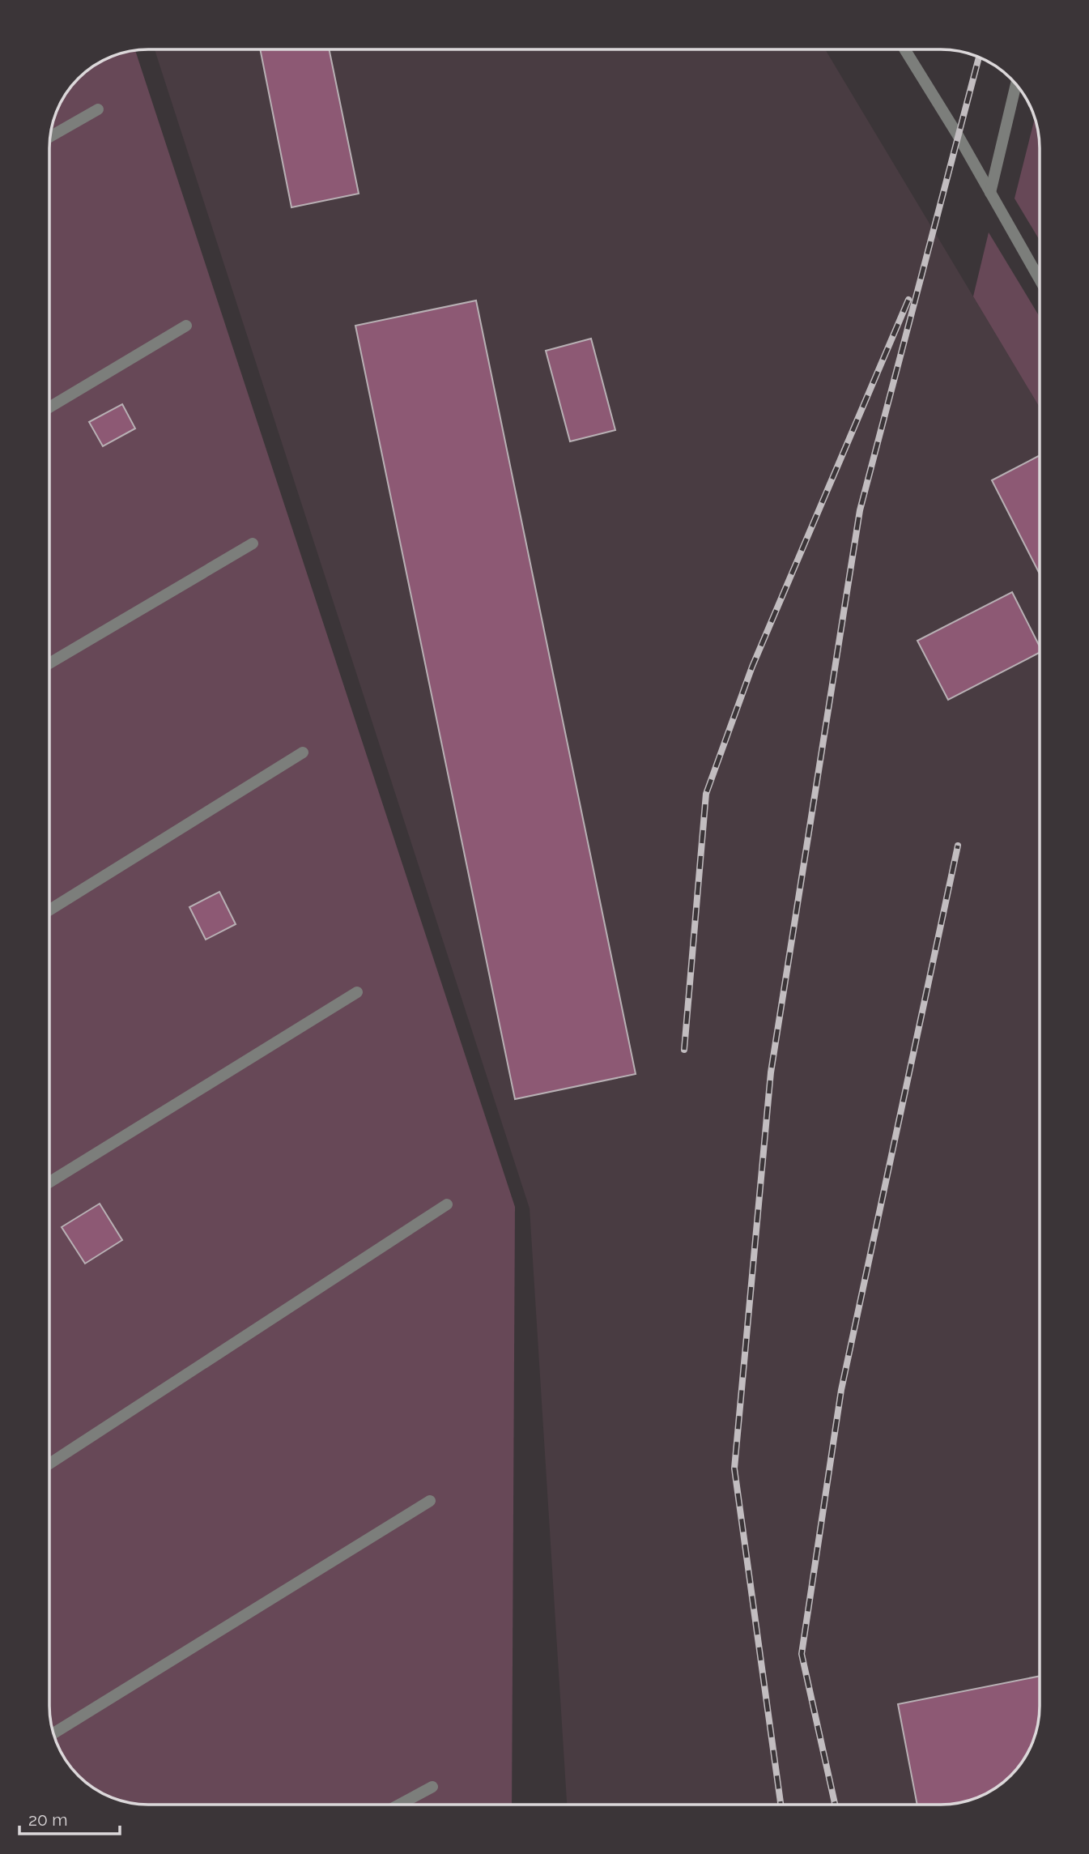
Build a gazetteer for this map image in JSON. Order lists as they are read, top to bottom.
{
  "scale_bar": "20 m"
}
